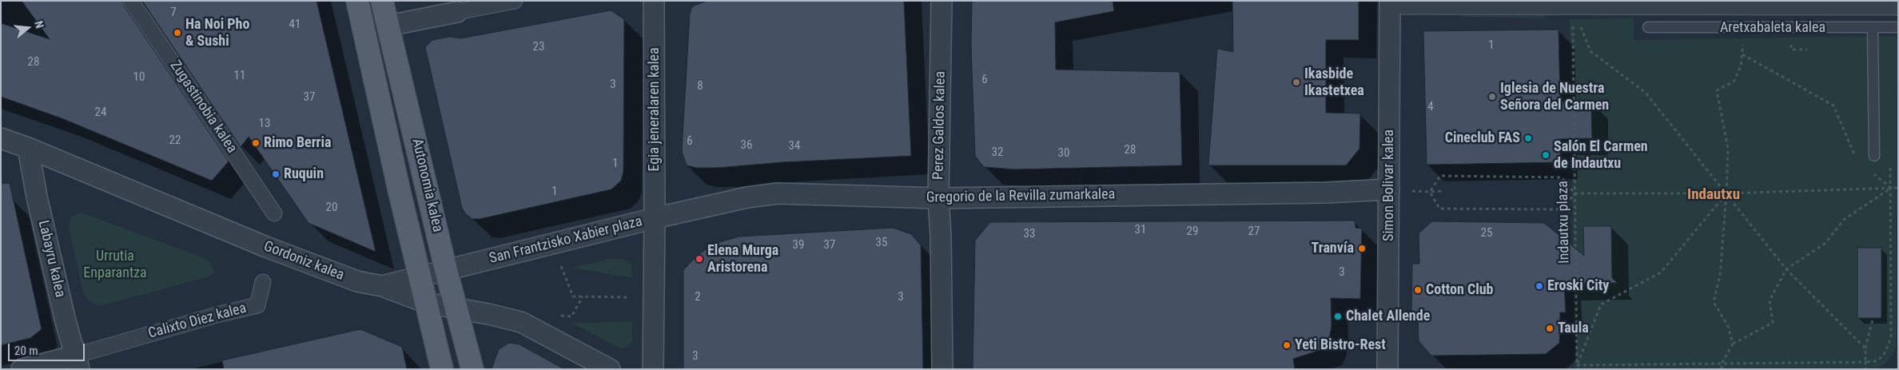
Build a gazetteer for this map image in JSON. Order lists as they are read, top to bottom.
{
  "streets": {
    "main road": ["Autonomia kalea"],
    "street": [
      "Zugastinobia kalea",
      "Egia jeneralaren kalea",
      "Perez Galdos kalea",
      "Simon Bolivar kalea",
      "Gregorio de la Revilla zumarkalea",
      "San Frantzisko Xabier plaza",
      "Labayru kalea",
      "Gordoniz kalea",
      "Calixto Diez kalea"
    ],
    "lane": ["Aretxabaleta kalea"],
    "path": ["Indautxu plaza"]
  },
  "crossings": [
    ["Egia jeneralaren kalea", "Gregorio de la Revilla zumarkalea"],
    ["Egia jeneralaren kalea", "San Frantzisko Xabier plaza"],
    ["Perez Galdos kalea", "Gregorio de la Revilla zumarkalea"],
    ["Autonomia kalea", "San Frantzisko Xabier plaza"],
    ["Autonomia kalea", "Gordoniz kalea"],
    ["Simon Bolivar kalea", "Gregorio de la Revilla zumarkalea"],
    ["Gregorio de la Revilla zumarkalea", "San Frantzisko Xabier plaza"],
    ["Labayru kalea", "Gordoniz kalea"],
    ["Labayru kalea", "Calixto Diez kalea"]
  ],
  "districts": ["Indautxu"],
  "parks": ["Urrutia Enparantza"],
  "places": [
    "Ha Noi Pho & Sushi",
    "Ikasbide Ikastetxea",
    "Iglesia de Nuestra Señora del Carmen",
    "Cineclub FAS",
    "Rimo Berria",
    "Salón El Carmen de Indautxu",
    "Ruquin",
    "Tranvía",
    "Elena Murga Aristorena",
    "Eroski City",
    "Cotton Club",
    "Chalet Allende",
    "Taula",
    "Yeti Bistro-Rest"
  ],
  "house_numbers": [
    "7",
    "41",
    "1",
    "23",
    "28",
    "11",
    "10",
    "6",
    "3",
    "8",
    "37",
    "4",
    "24",
    "13",
    "22",
    "6",
    "36",
    "34",
    "28",
    "32",
    "30",
    "1",
    "1",
    "20",
    "31",
    "29",
    "27",
    "25",
    "33",
    "35",
    "39",
    "37",
    "3",
    "2",
    "3",
    "3"
  ],
  "scale_bar": "20 m",
  "north": "right"
}
